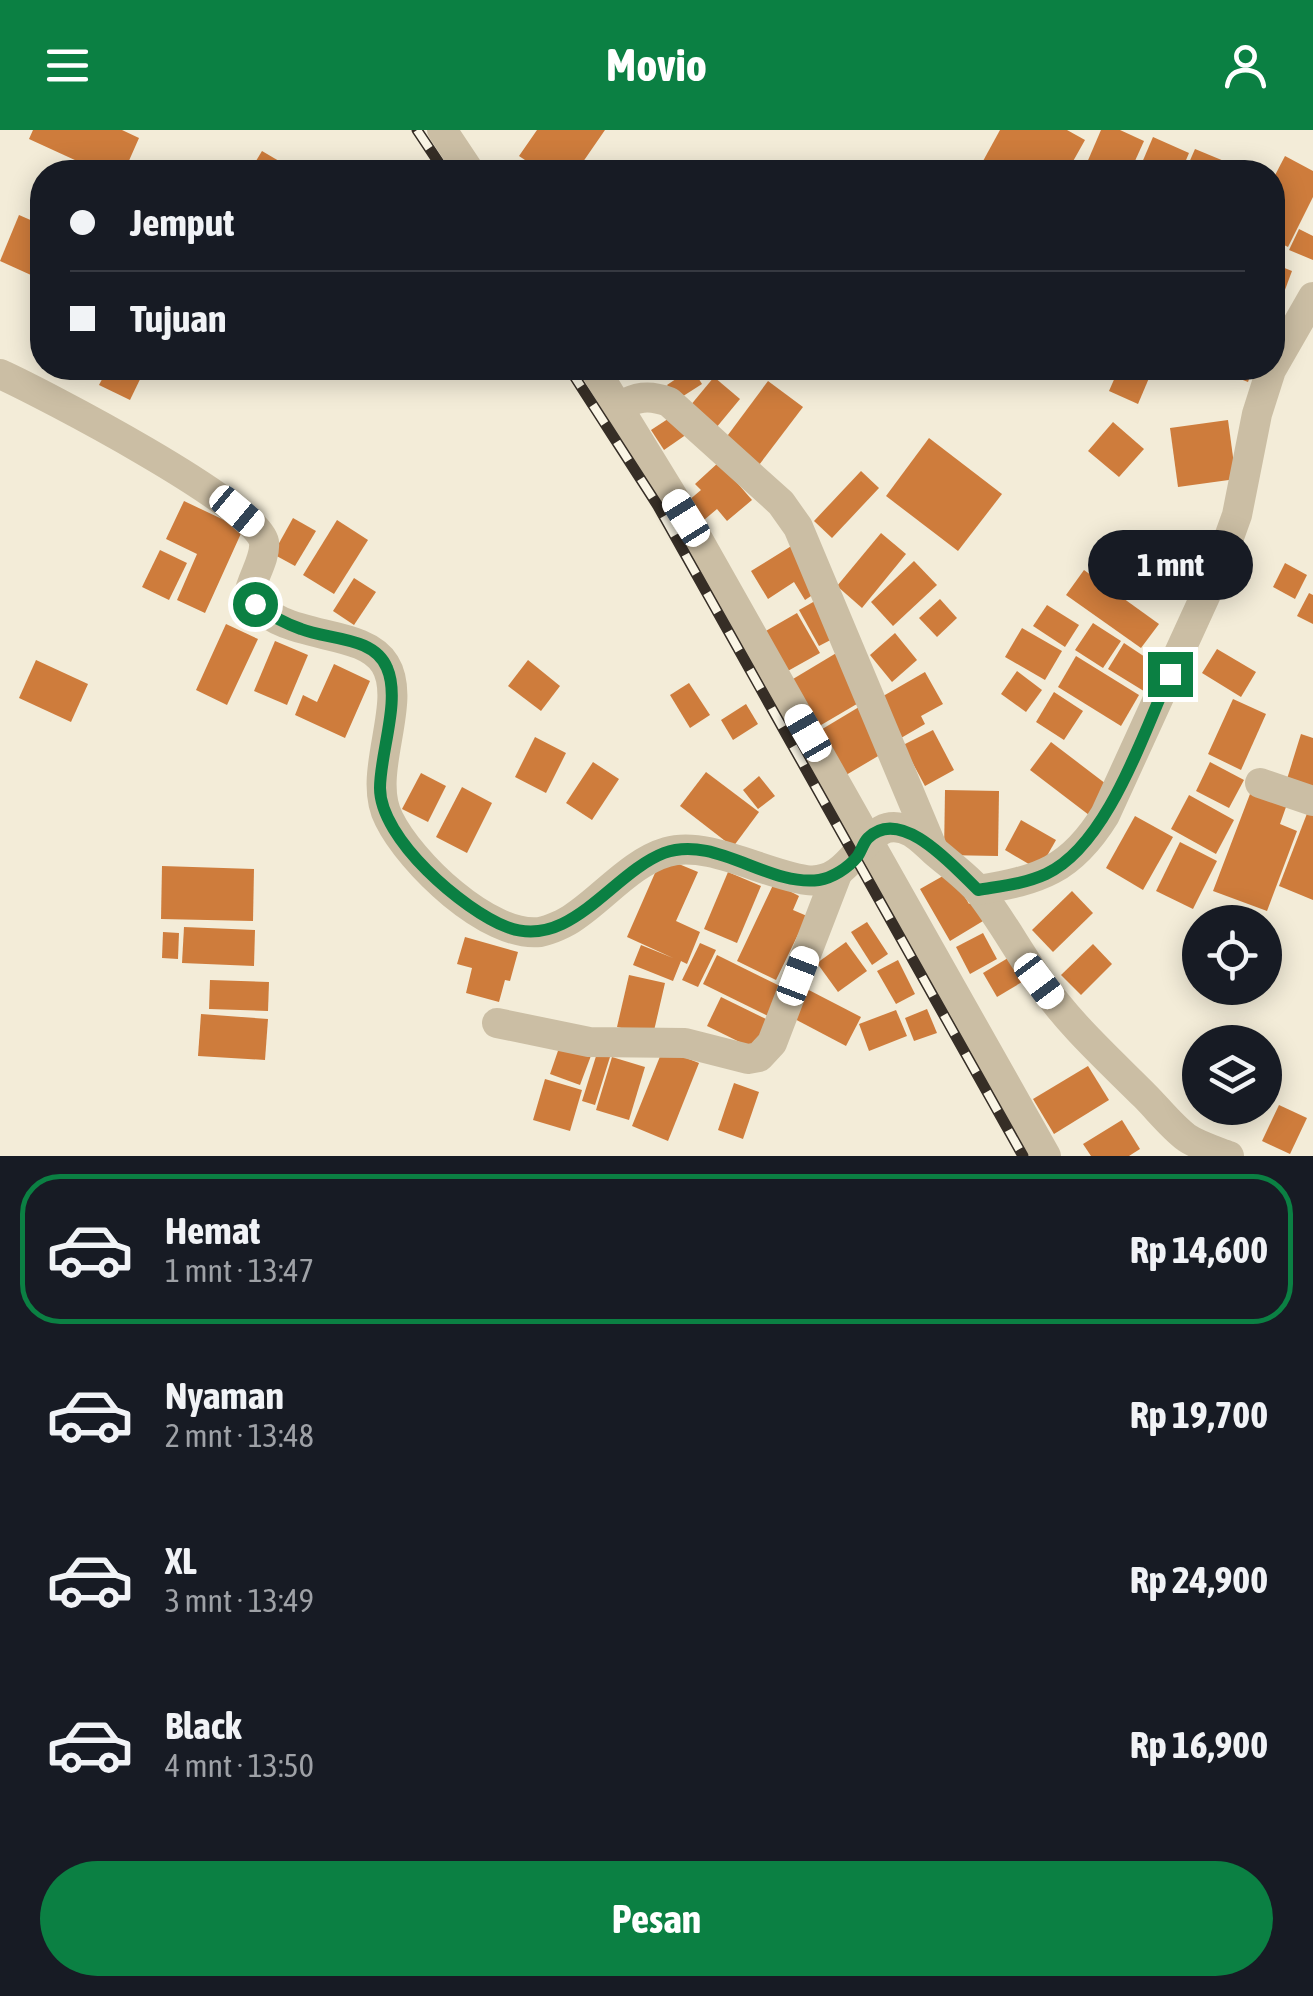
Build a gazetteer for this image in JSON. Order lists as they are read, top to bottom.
{
  "page": {
    "header": "Movio",
    "banner": ["Jemput", "Tujuan"],
    "bubble": "1 mnt",
    "list": [
      {
        "name": "Hemat",
        "note": "1 mnt · 13:47",
        "value": "Rp 14,600"
      },
      {
        "name": "Nyaman",
        "note": "2 mnt · 13:48",
        "value": "Rp 19,700"
      },
      {
        "name": "XL",
        "note": "3 mnt · 13:49",
        "value": "Rp 24,900"
      },
      {
        "name": "Black",
        "note": "4 mnt · 13:50",
        "value": "Rp 16,900"
      }
    ],
    "buttons": "Pesan"
  }
}
